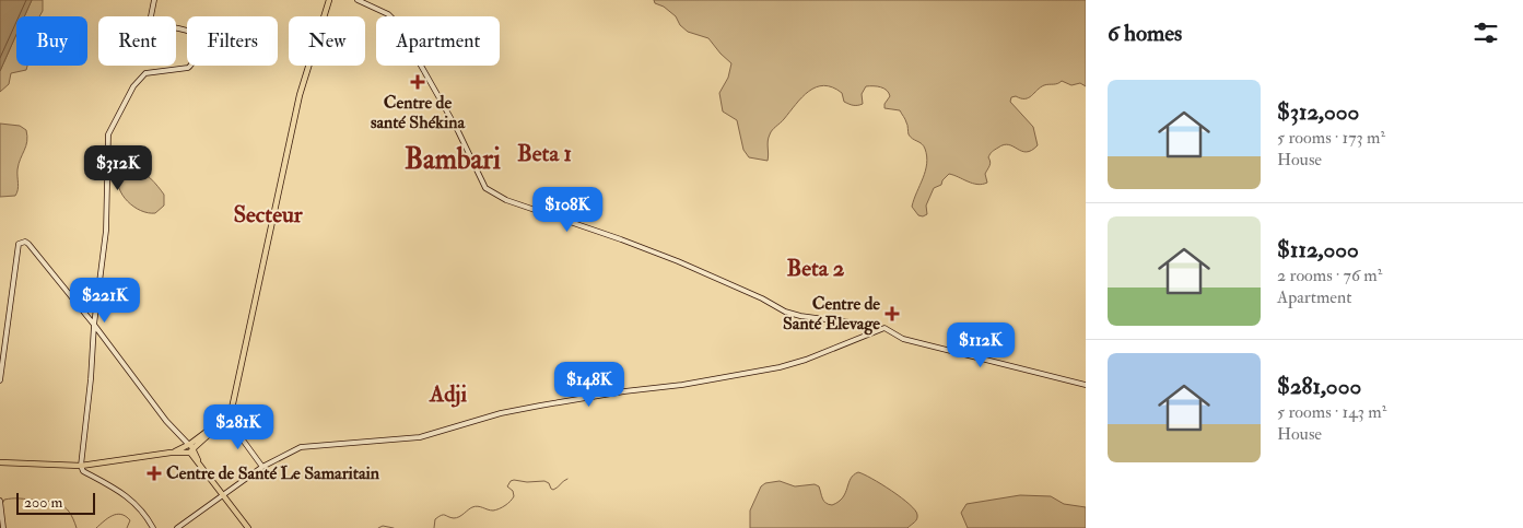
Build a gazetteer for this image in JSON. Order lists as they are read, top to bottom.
{
  "districts": [
    "Beta 1",
    "Bambari",
    "Secteur",
    "Beta 2",
    "Adji"
  ],
  "places": {
    "health": ["Centre de santé Shékina", "Centre de Santé Elevage", "Centre de Santé Le Samaritain"]
  },
  "scale_bar": "200 m",
  "page": {
    "heading": "6 homes",
    "chip": [
      "Buy",
      "Rent",
      "Filters",
      "New",
      "Apartment"
    ],
    "list": [
      {
        "name": "$312,000",
        "note": "5 rooms · 173 m² · House"
      },
      {
        "name": "$112,000",
        "note": "2 rooms · 76 m² · Apartment"
      },
      {
        "name": "$281,000",
        "note": "5 rooms · 143 m² · House"
      }
    ],
    "price": [
      "$312K",
      "$108K",
      "$221K",
      "$112K",
      "$148K",
      "$281K"
    ],
    "scale": "200 m"
  }
}
